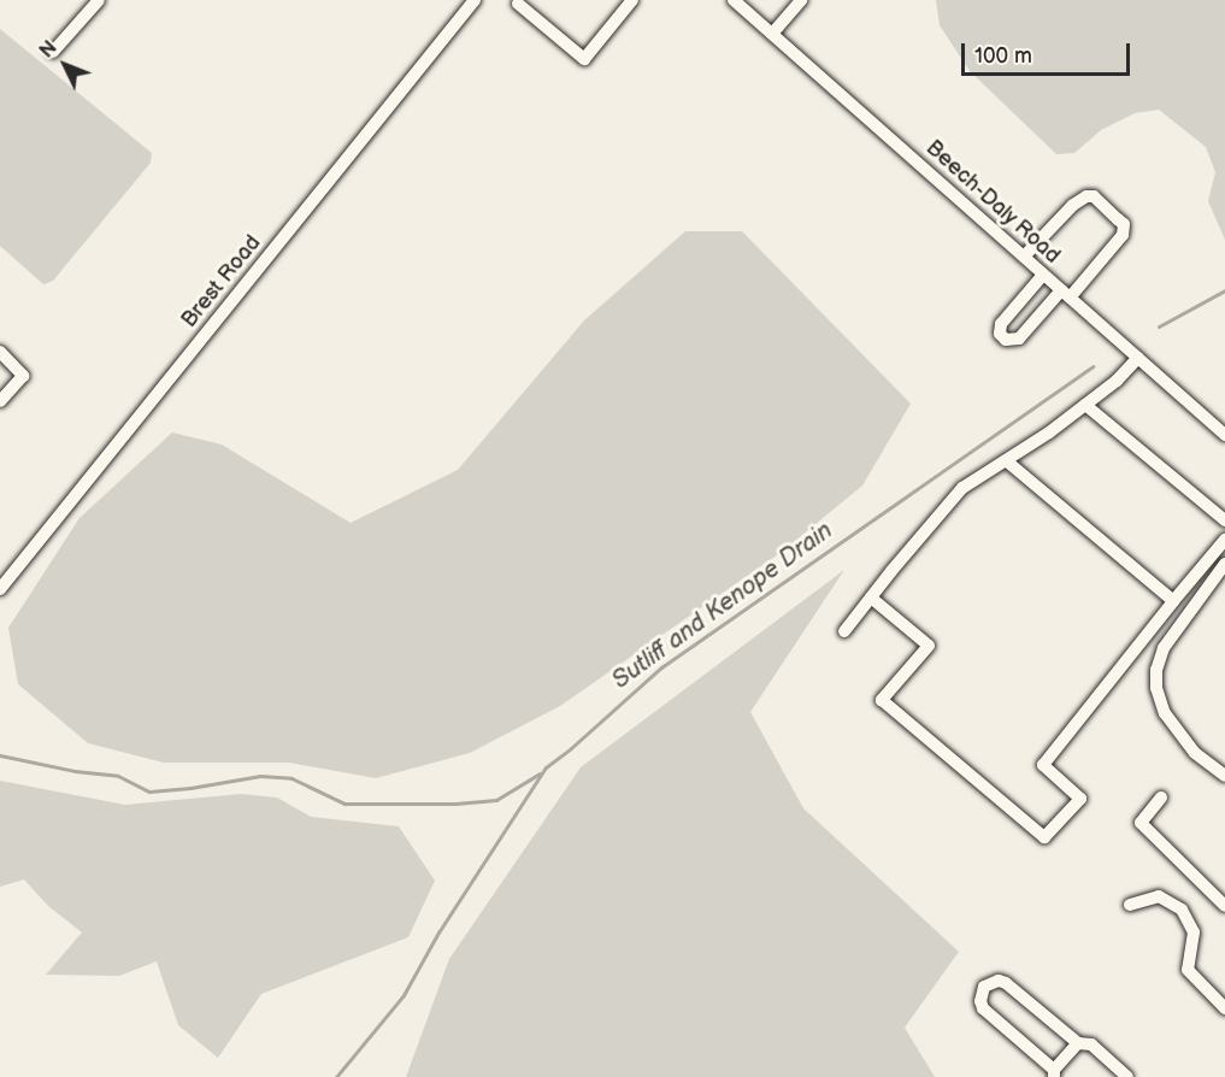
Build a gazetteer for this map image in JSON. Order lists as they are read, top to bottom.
{
  "streets": {
    "street": ["Beech-Daly Road", "Brest Road"]
  },
  "water": ["Sutliff and Kenope Drain"],
  "scale_bar": "100 m",
  "north": "top left"
}
